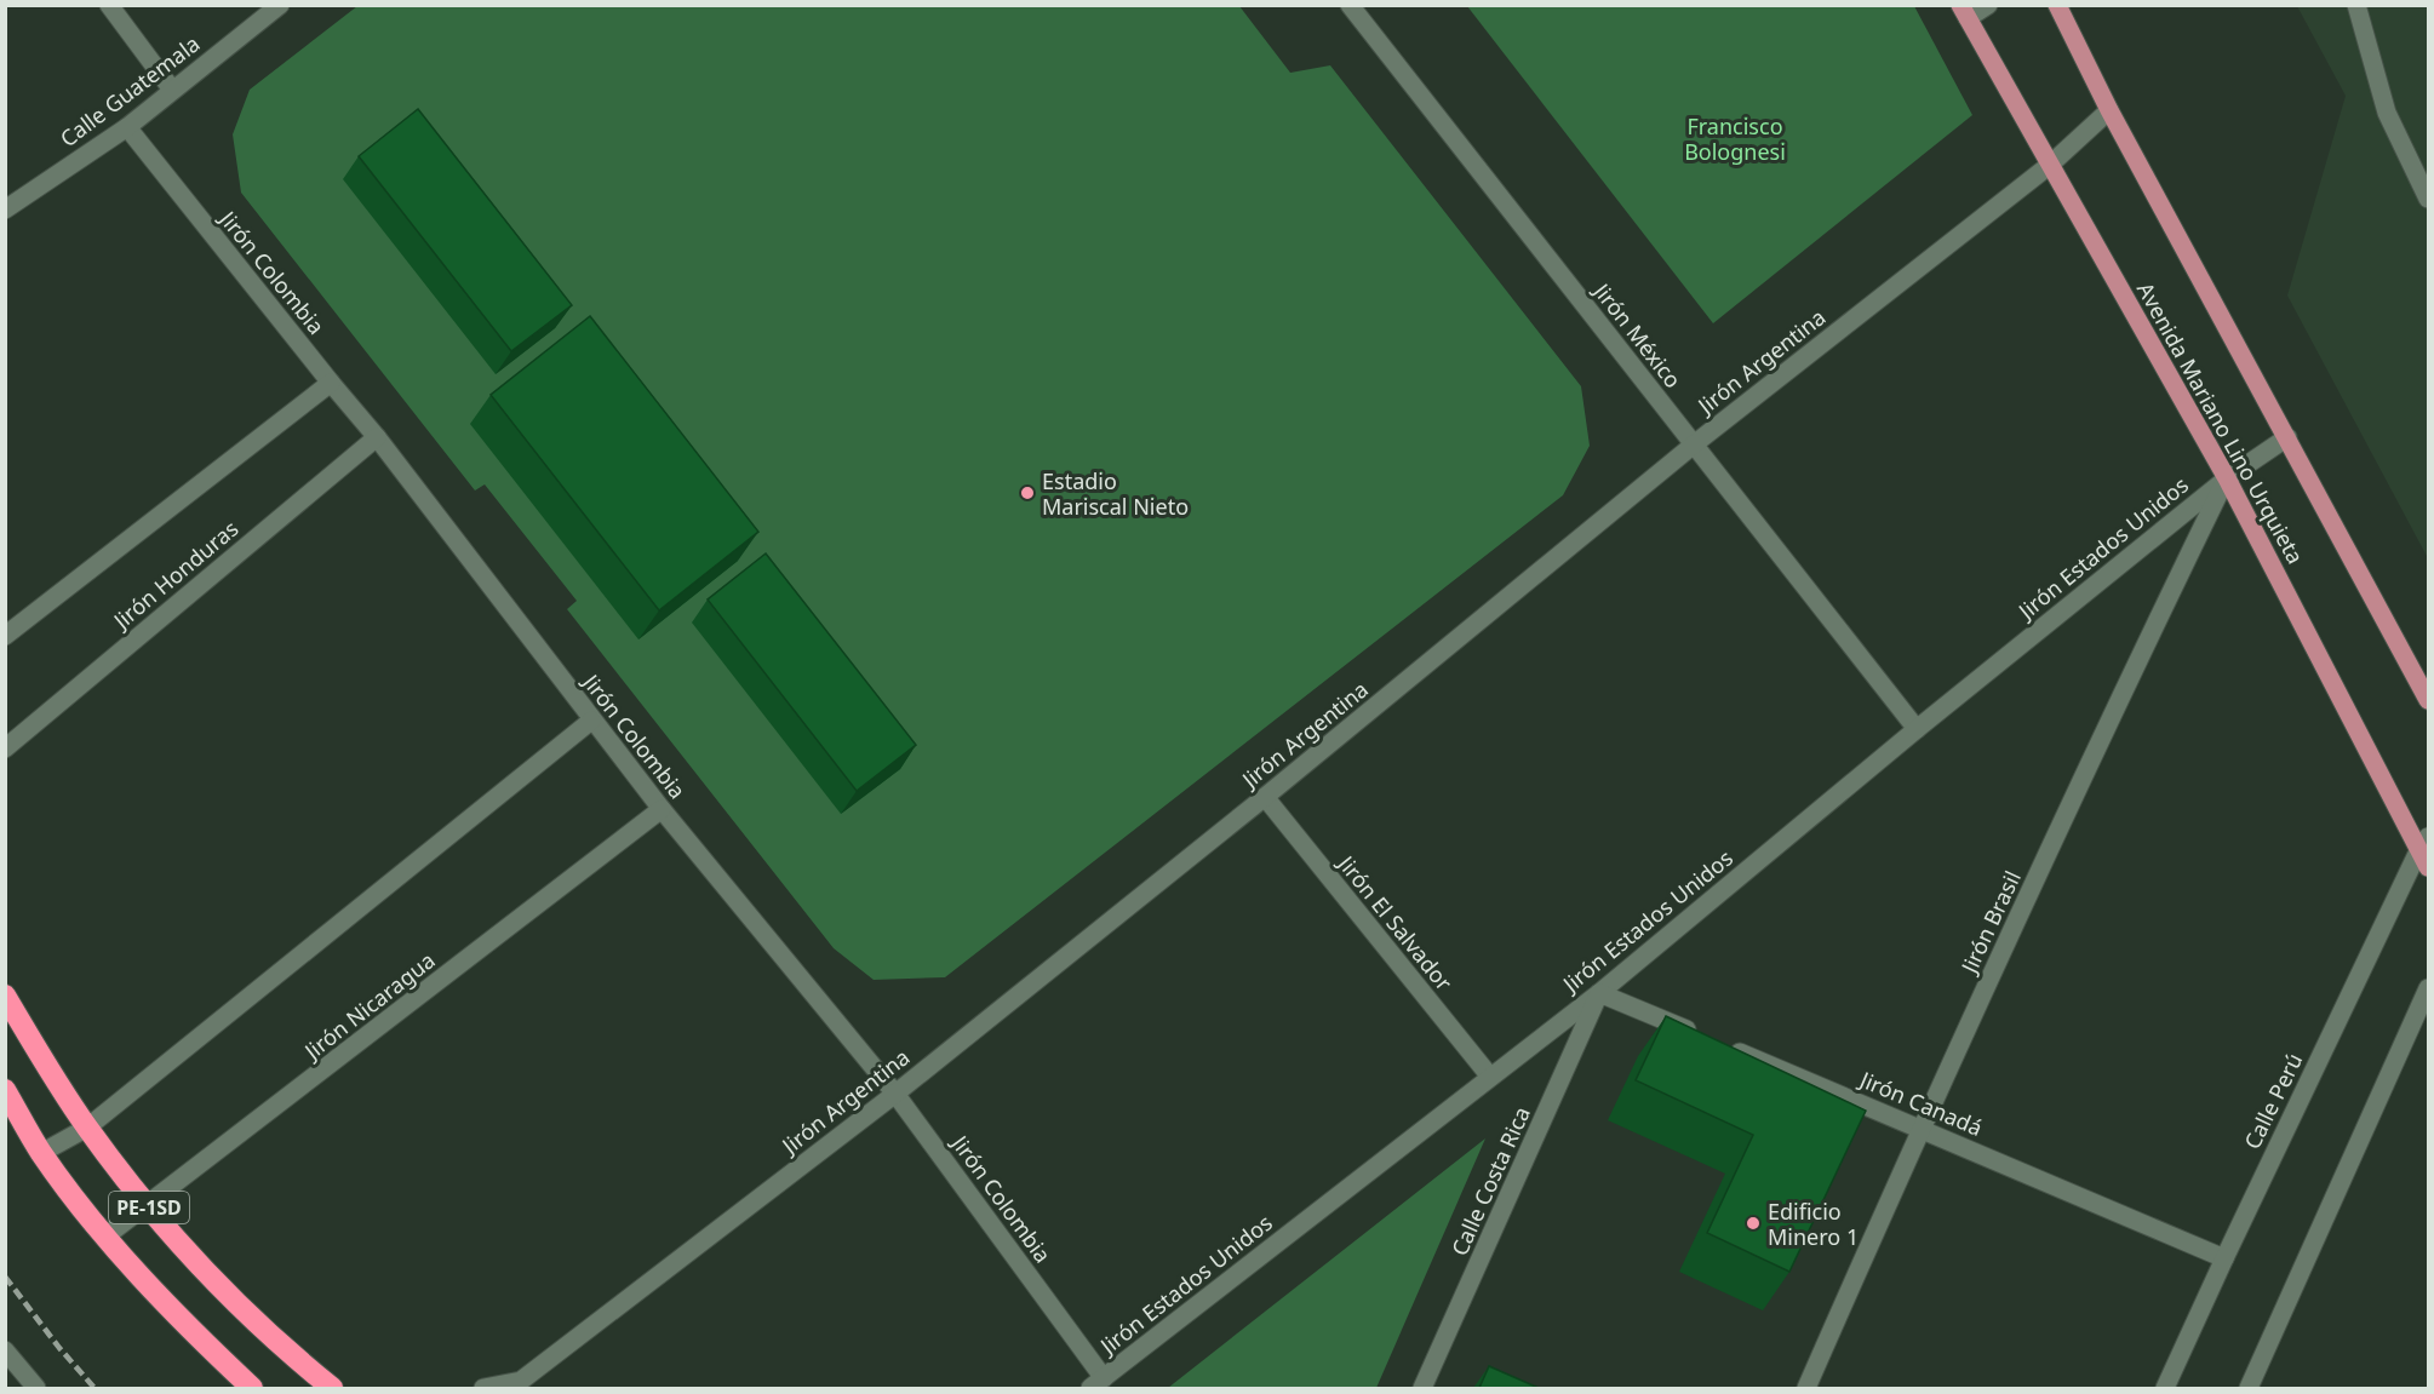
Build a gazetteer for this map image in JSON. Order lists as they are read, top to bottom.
{
  "streets": {
    "highway": ["PE-1SD"],
    "main road": ["Avenida Mariano Lino Urquieta"],
    "street": [
      "Calle Guatemala",
      "Jirón Colombia",
      "Jirón México",
      "Jirón Argentina",
      "Jirón Estados Unidos",
      "Jirón Honduras",
      "Jirón Brasil",
      "Jirón El Salvador",
      "Jirón Nicaragua",
      "Calle Perú",
      "Jirón Canadá",
      "Calle Costa Rica"
    ]
  },
  "crossings": [
    ["Calle Guatemala", "Jirón Colombia"],
    ["Jirón Colombia", "Jirón Argentina"],
    ["Jirón Colombia", "Jirón Estados Unidos"],
    ["Jirón Colombia", "Jirón Honduras"],
    ["Jirón Colombia", "Jirón Nicaragua"],
    ["Jirón México", "Jirón Argentina"],
    ["Jirón México", "Jirón Estados Unidos"],
    ["Jirón Argentina", "Avenida Mariano Lino Urquieta"],
    ["Jirón Argentina", "Jirón El Salvador"],
    ["Avenida Mariano Lino Urquieta", "Jirón Estados Unidos"],
    ["Avenida Mariano Lino Urquieta", "Jirón Brasil"],
    ["Avenida Mariano Lino Urquieta", "Calle Perú"],
    ["Jirón Estados Unidos", "Jirón Brasil"],
    ["Jirón Estados Unidos", "Jirón El Salvador"],
    ["Jirón Estados Unidos", "Jirón Canadá"],
    ["Jirón Estados Unidos", "Calle Costa Rica"],
    ["Jirón Brasil", "Jirón Canadá"],
    ["Jirón Nicaragua", "PE-1SD"],
    ["Calle Perú", "Jirón Canadá"],
    ["Jirón Canadá", "Calle Costa Rica"]
  ],
  "parks": ["Francisco Bolognesi"],
  "places": ["Estadio Mariscal Nieto", "Edificio Minero 1"]
}
